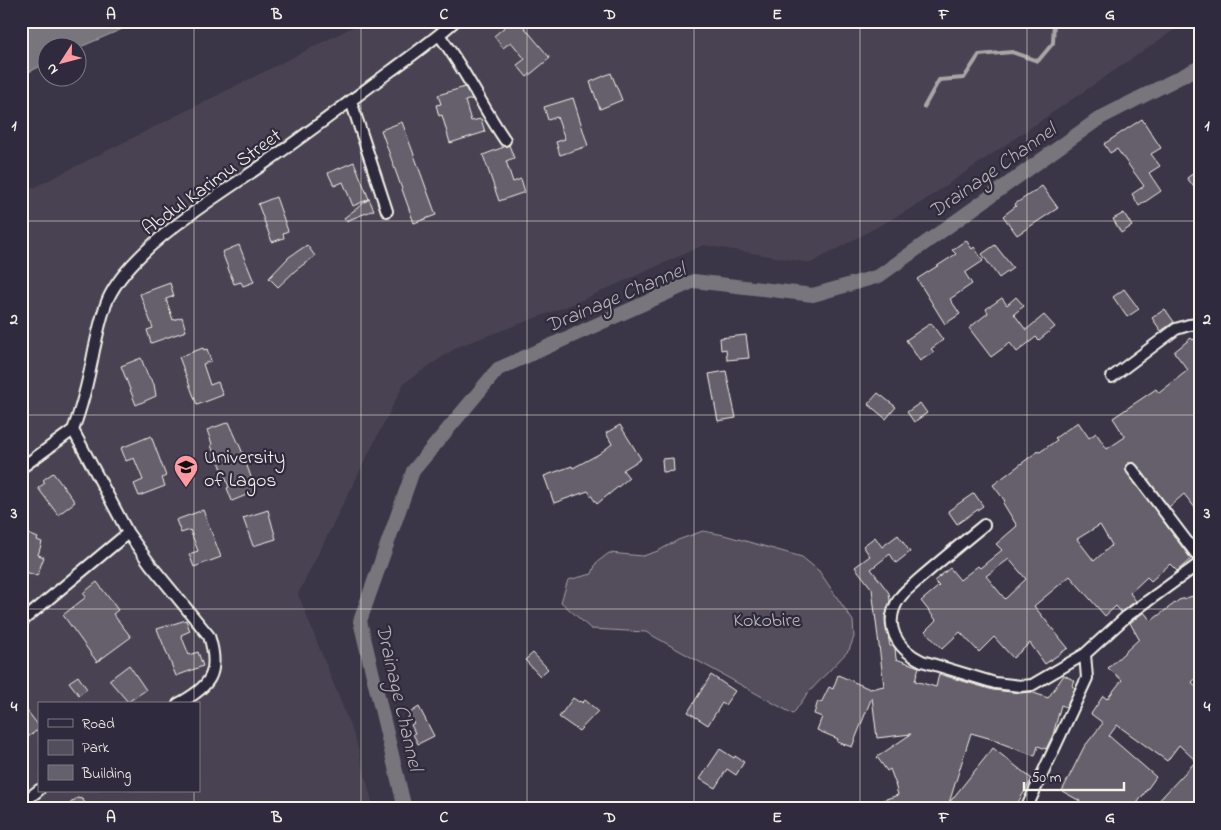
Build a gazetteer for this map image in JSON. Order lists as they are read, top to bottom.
{
  "streets": {
    "street": ["Abdul Karimu Street"]
  },
  "water": ["Drainage Channel"],
  "parks": ["Kokobire"],
  "places": {
    "school or university": ["University of Lagos"]
  },
  "legend": ["Road", "Park", "Building"],
  "scale_bar": "50 m",
  "north": "bottom left",
  "grid": {
    "columns": [
      "A",
      "B",
      "C",
      "D",
      "E",
      "F",
      "G"
    ],
    "rows": [
      "1",
      "2",
      "3",
      "4"
    ]
  }
}
